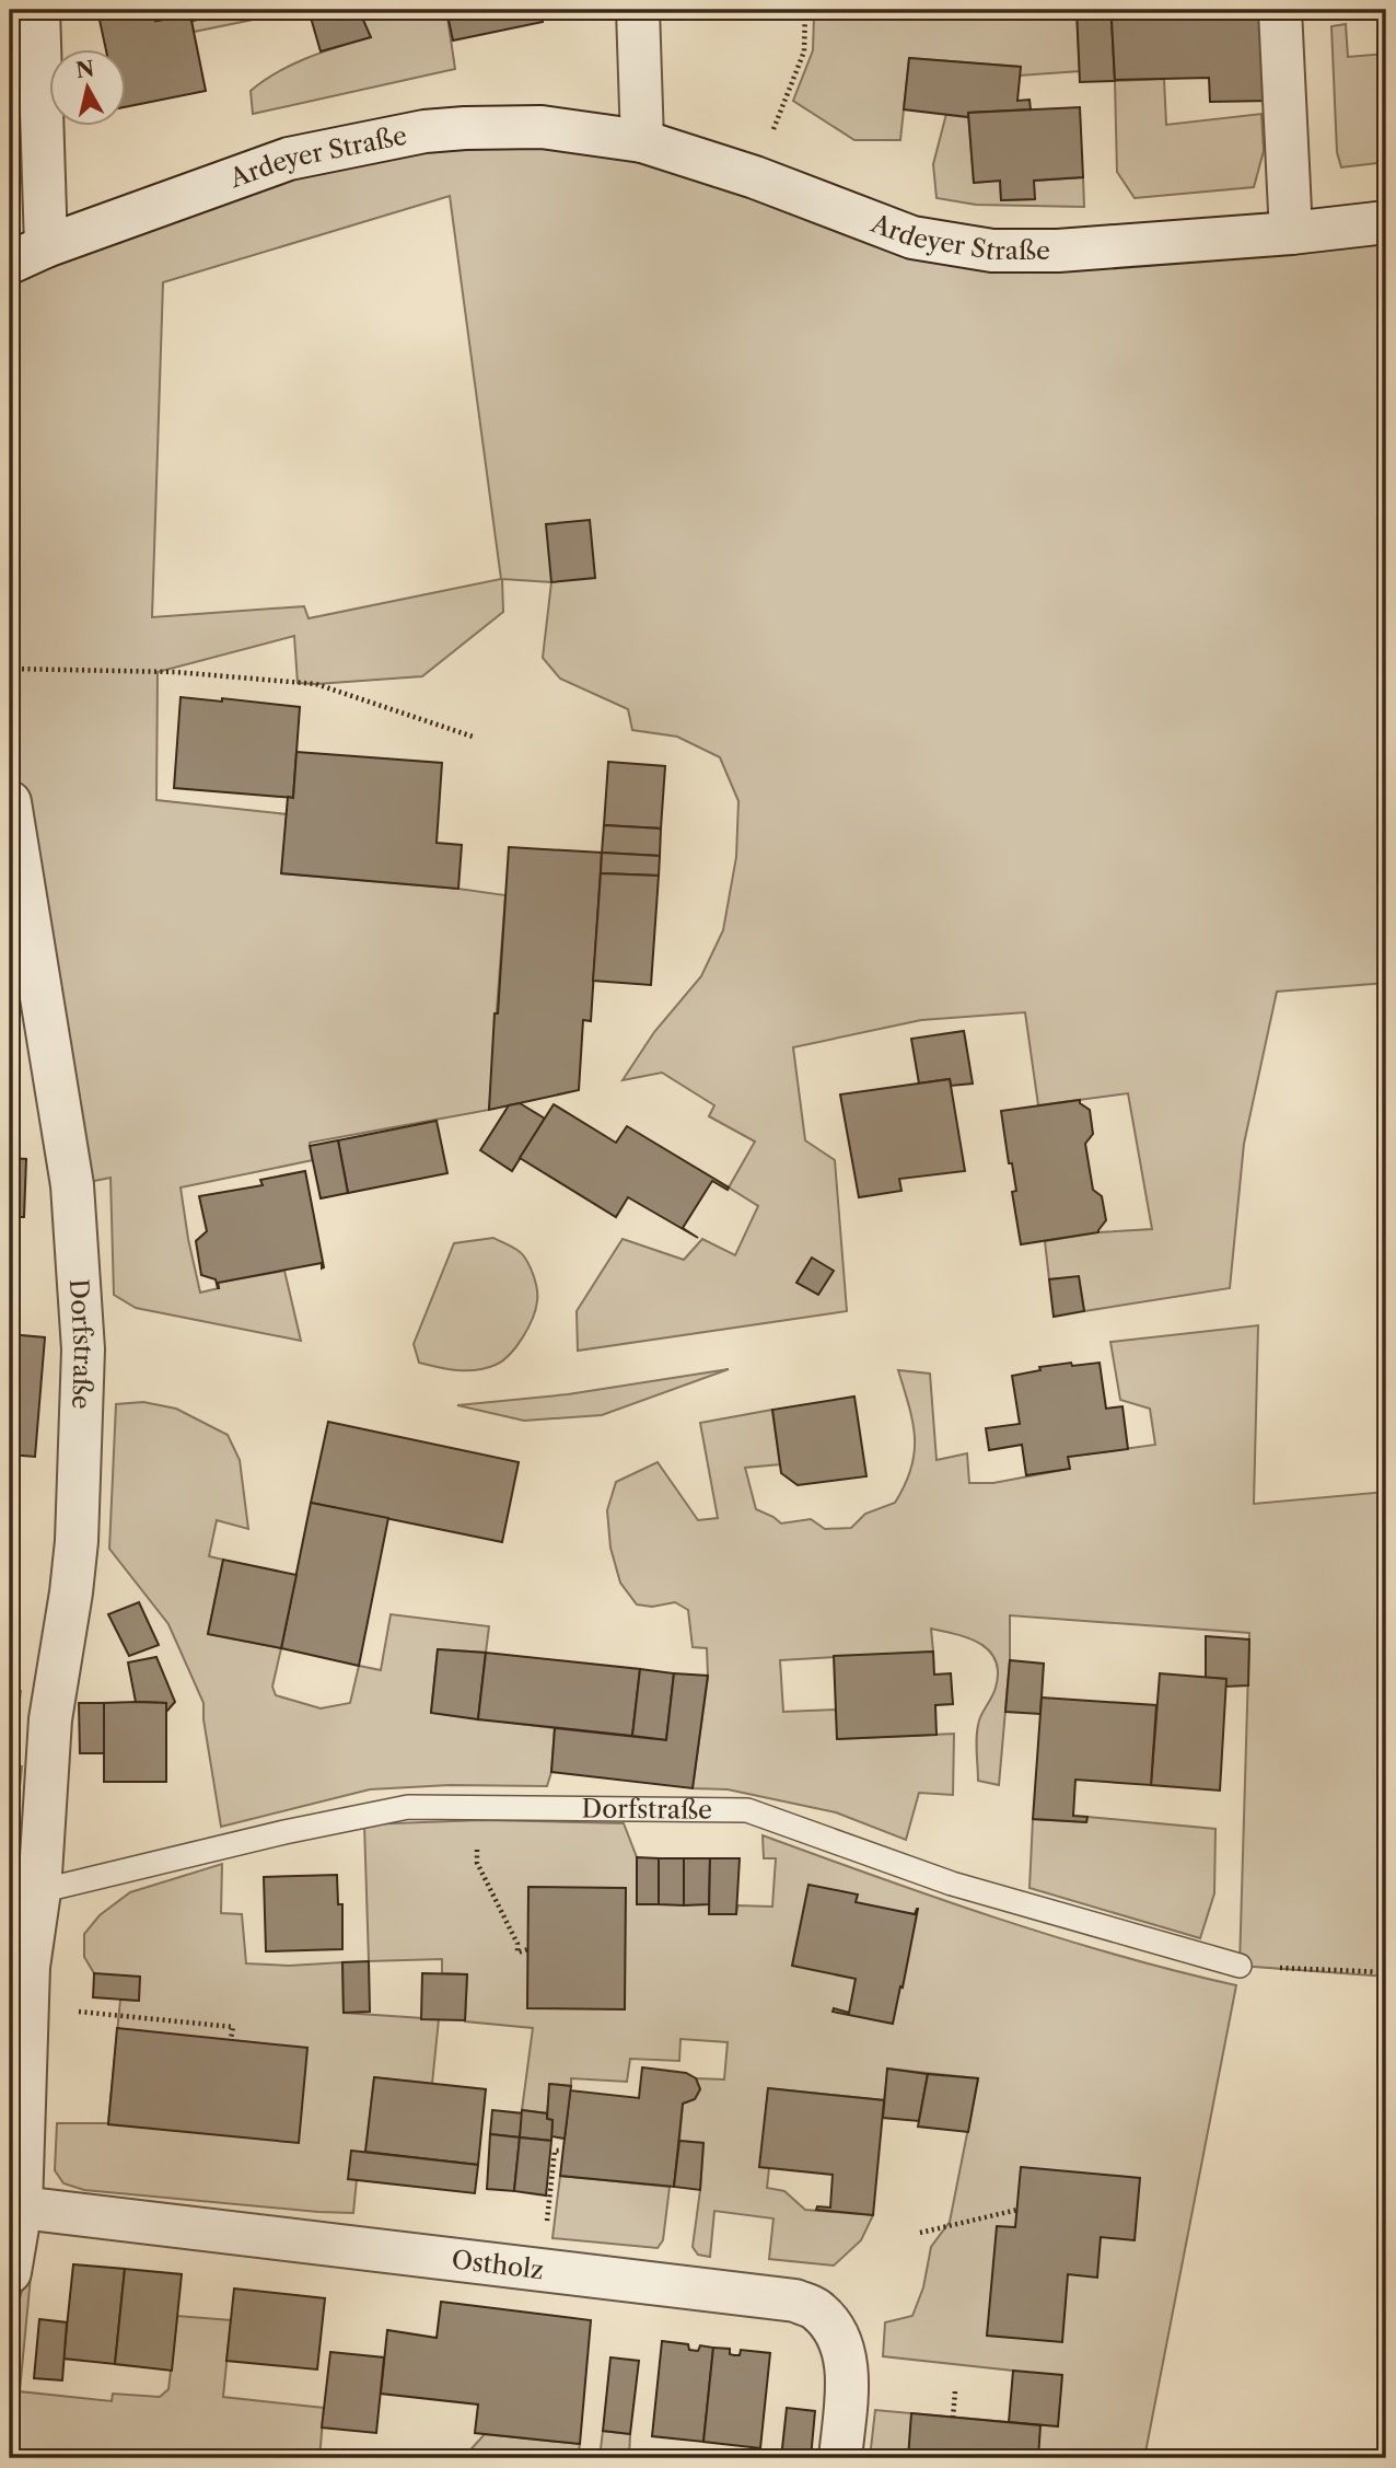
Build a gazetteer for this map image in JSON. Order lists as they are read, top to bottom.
{
  "streets": {
    "street": ["Ardeyer Straße", "Dorfstraße", "Ostholz"]
  },
  "crossings": [
    ["Dorfstraße", "Ostholz"]
  ],
  "north": "top"
}
